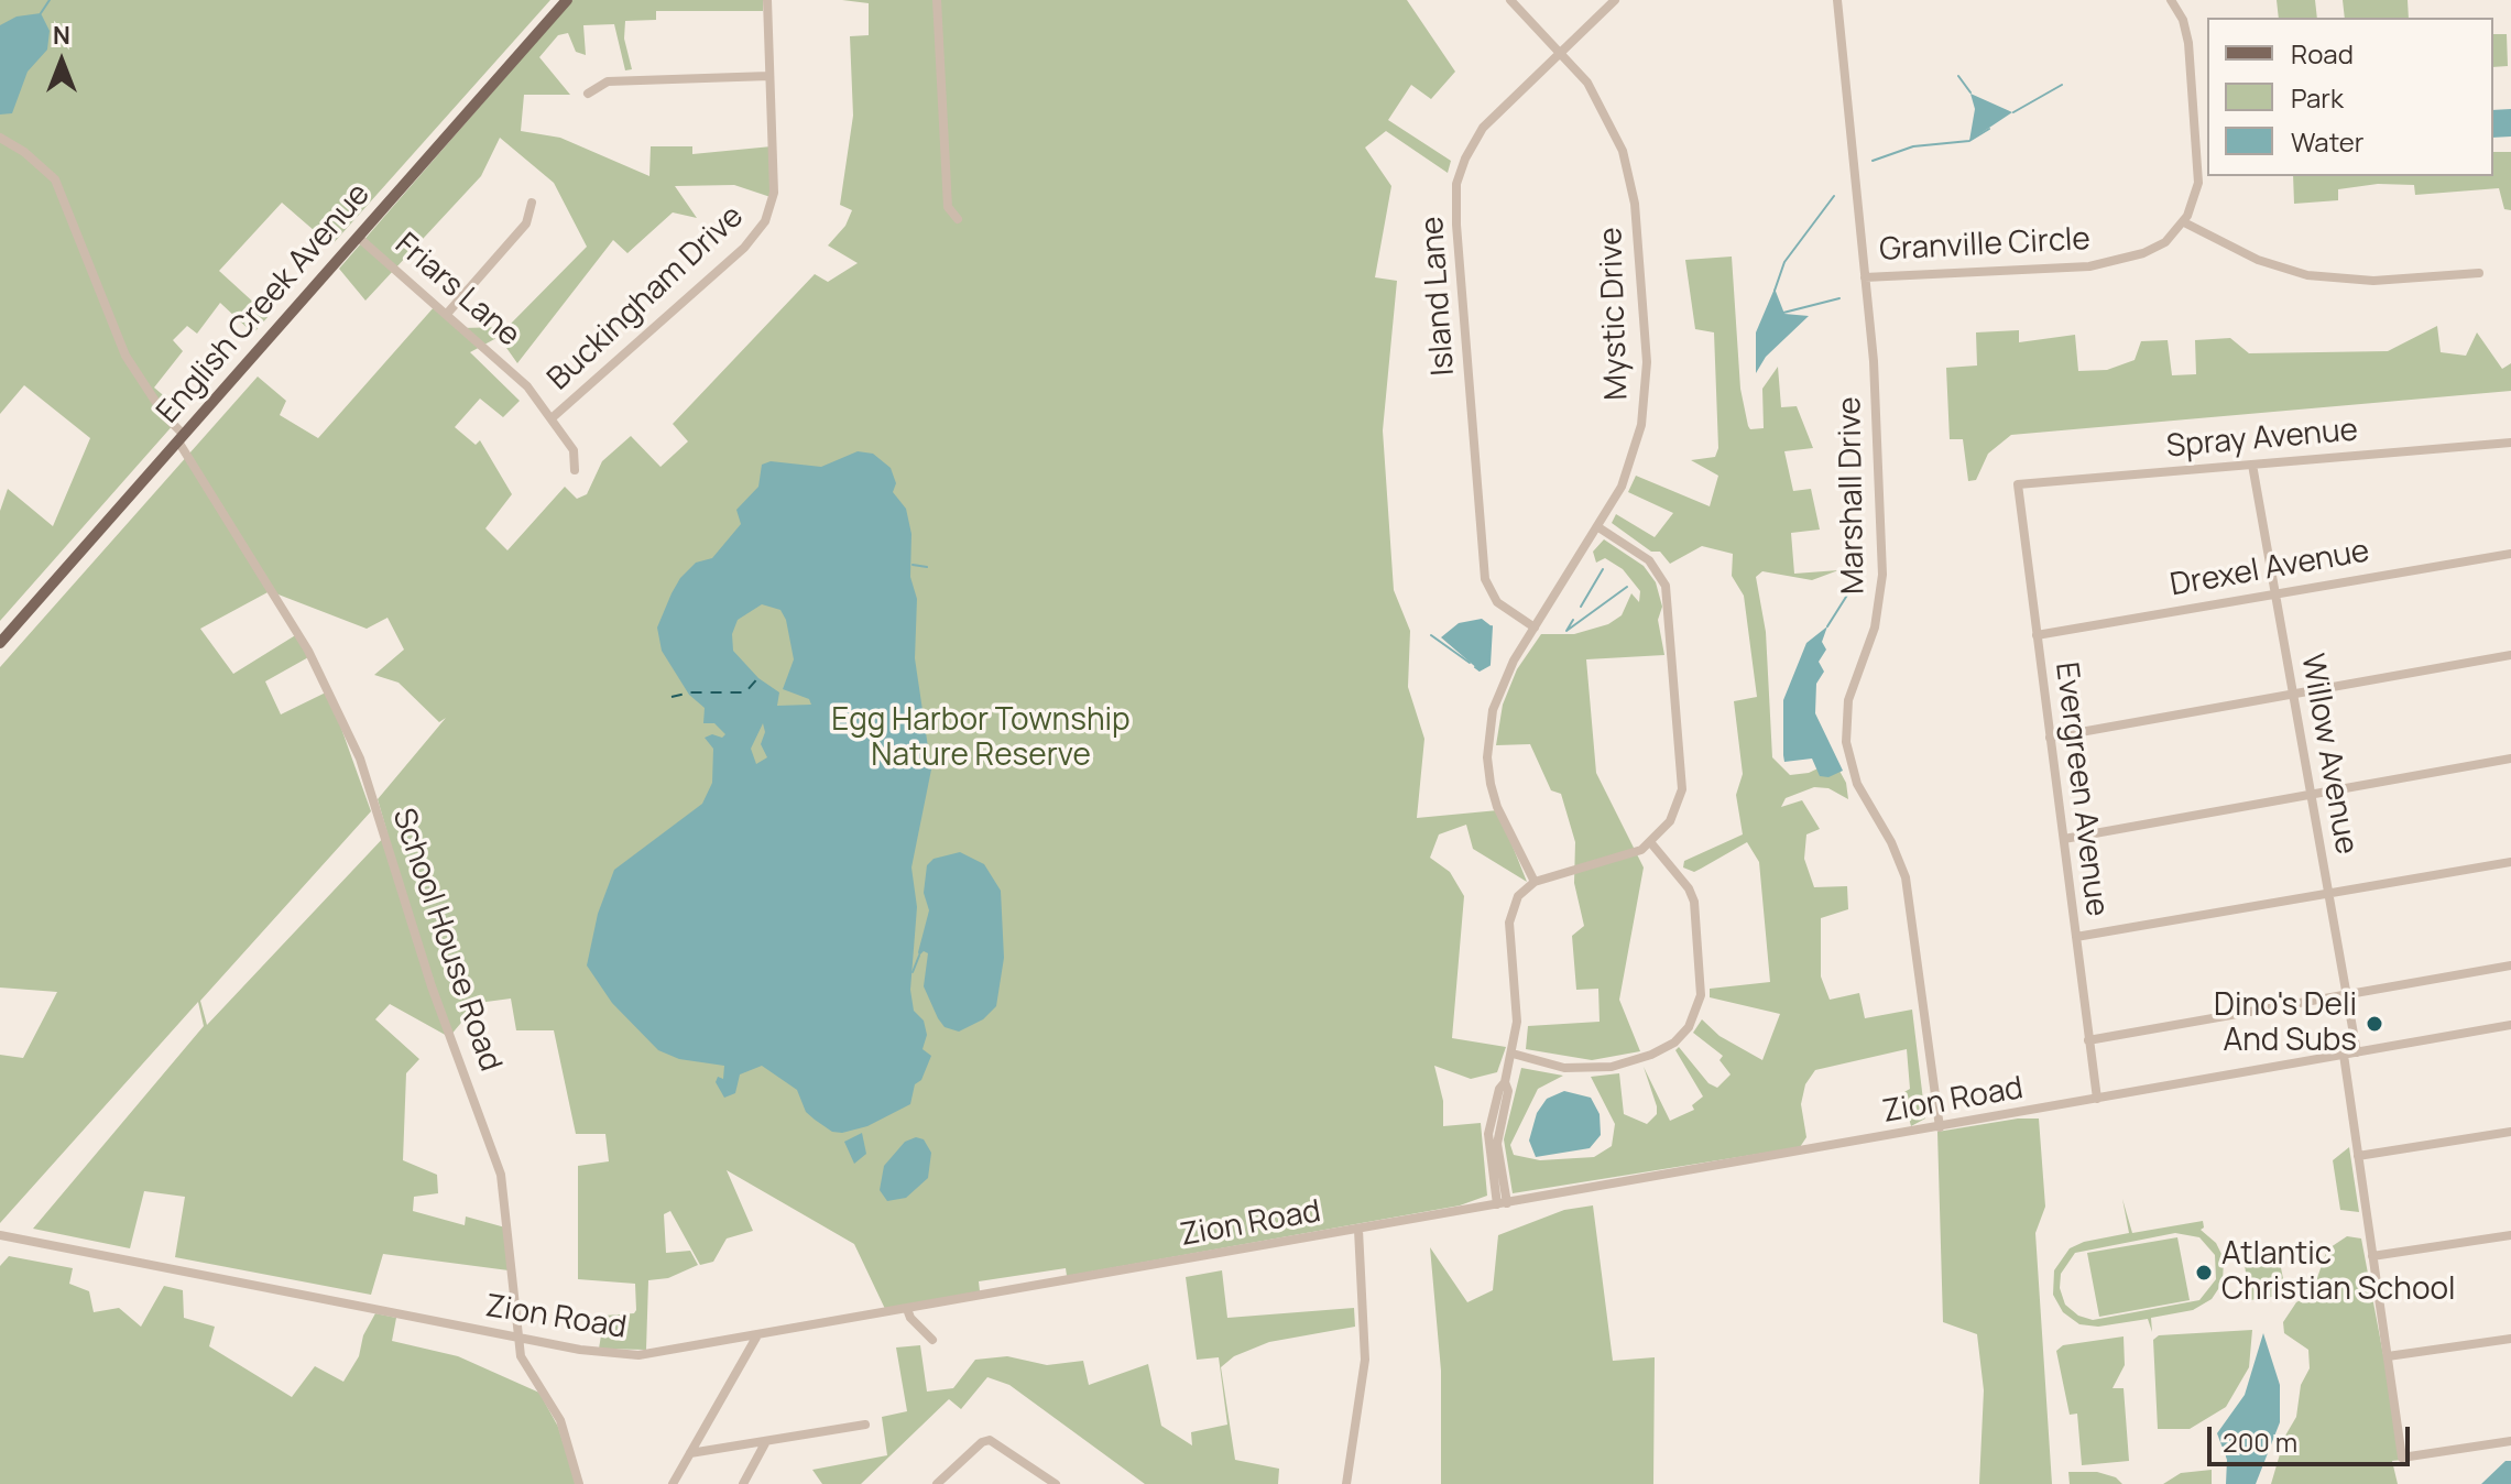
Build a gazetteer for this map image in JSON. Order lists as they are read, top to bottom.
{
  "streets": {
    "main road": ["English Creek Avenue"],
    "street": [
      "Granville Circle",
      "Friars Lane",
      "Island Lane",
      "Buckingham Drive",
      "Mystic Drive",
      "Spray Avenue",
      "Marshall Drive",
      "Drexel Avenue",
      "Willow Avenue",
      "Evergreen Avenue",
      "School House Road",
      "Zion Road"
    ]
  },
  "crossings": [
    ["Granville Circle", "Marshall Drive"],
    ["Friars Lane", "Buckingham Drive"],
    ["Friars Lane", "English Creek Avenue"],
    ["Island Lane", "Mystic Drive"],
    ["English Creek Avenue", "School House Road"],
    ["Spray Avenue", "Willow Avenue"],
    ["Spray Avenue", "Evergreen Avenue"],
    ["Marshall Drive", "Zion Road"],
    ["Drexel Avenue", "Willow Avenue"],
    ["Drexel Avenue", "Evergreen Avenue"],
    ["Willow Avenue", "Zion Road"],
    ["Evergreen Avenue", "Zion Road"],
    ["School House Road", "Zion Road"]
  ],
  "parks": ["Egg Harbor Township Nature Reserve"],
  "places": ["Dino's Deli And Subs", "Atlantic Christian School"],
  "legend": ["Road", "Park", "Water"],
  "scale_bar": "200 m",
  "north": "top"
}
